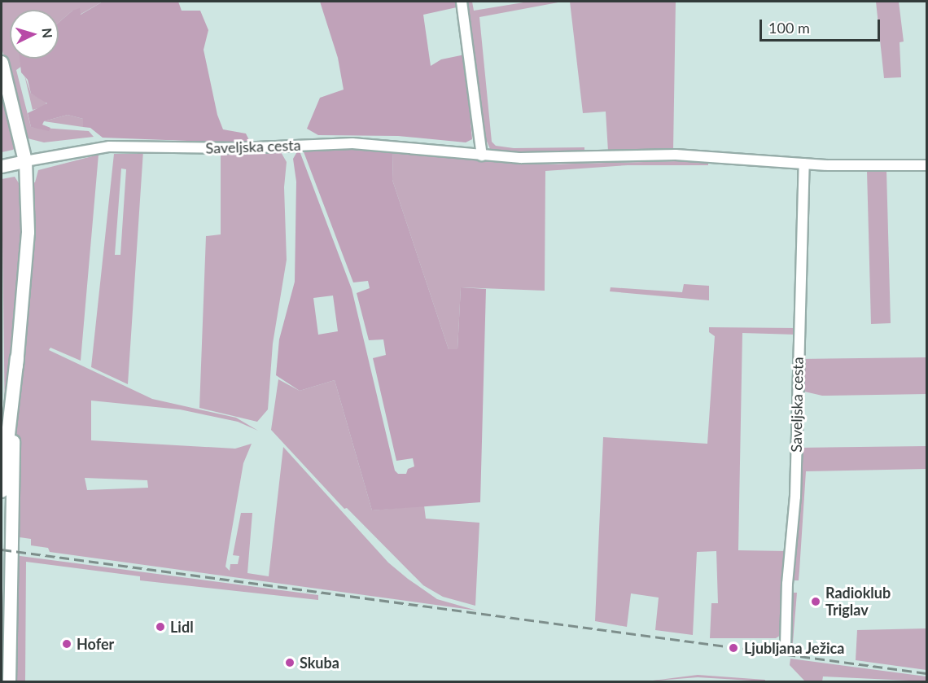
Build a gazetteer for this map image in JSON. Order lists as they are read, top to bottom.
{
  "streets": {
    "street": ["Saveljska cesta"]
  },
  "places": [
    "Radioklub Triglav",
    "Lidl",
    "Hofer",
    "Ljubljana Ježica",
    "Skuba"
  ],
  "scale_bar": "100 m",
  "north": "right"
}
